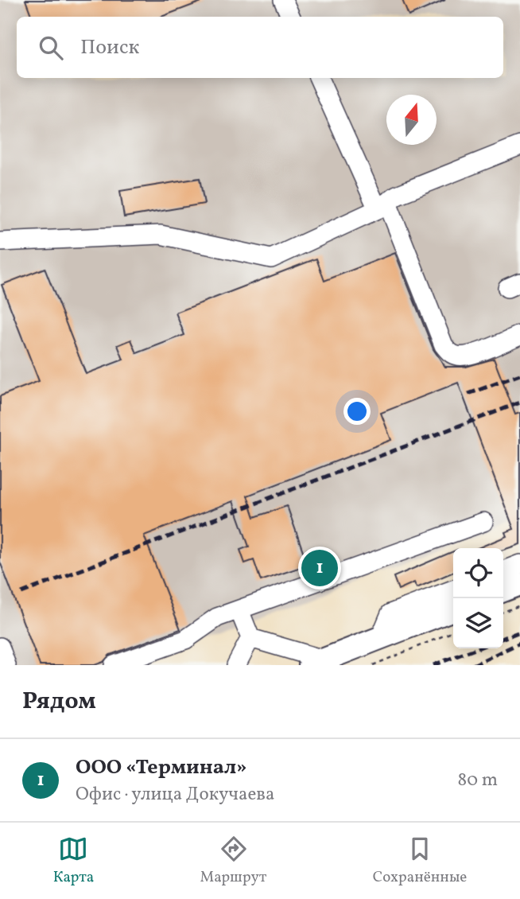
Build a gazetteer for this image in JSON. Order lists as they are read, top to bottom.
{
  "north": "top",
  "page": {
    "search": "Поиск",
    "pins": "1",
    "heading": "Рядом",
    "list": [
      {
        "mark": "1",
        "name": "ООО «Терминал»",
        "note": "Офис · улица Докучаева",
        "value": "80 m"
      }
    ],
    "nav": ["Карта", "Маршрут", "Сохранённые"]
  }
}
